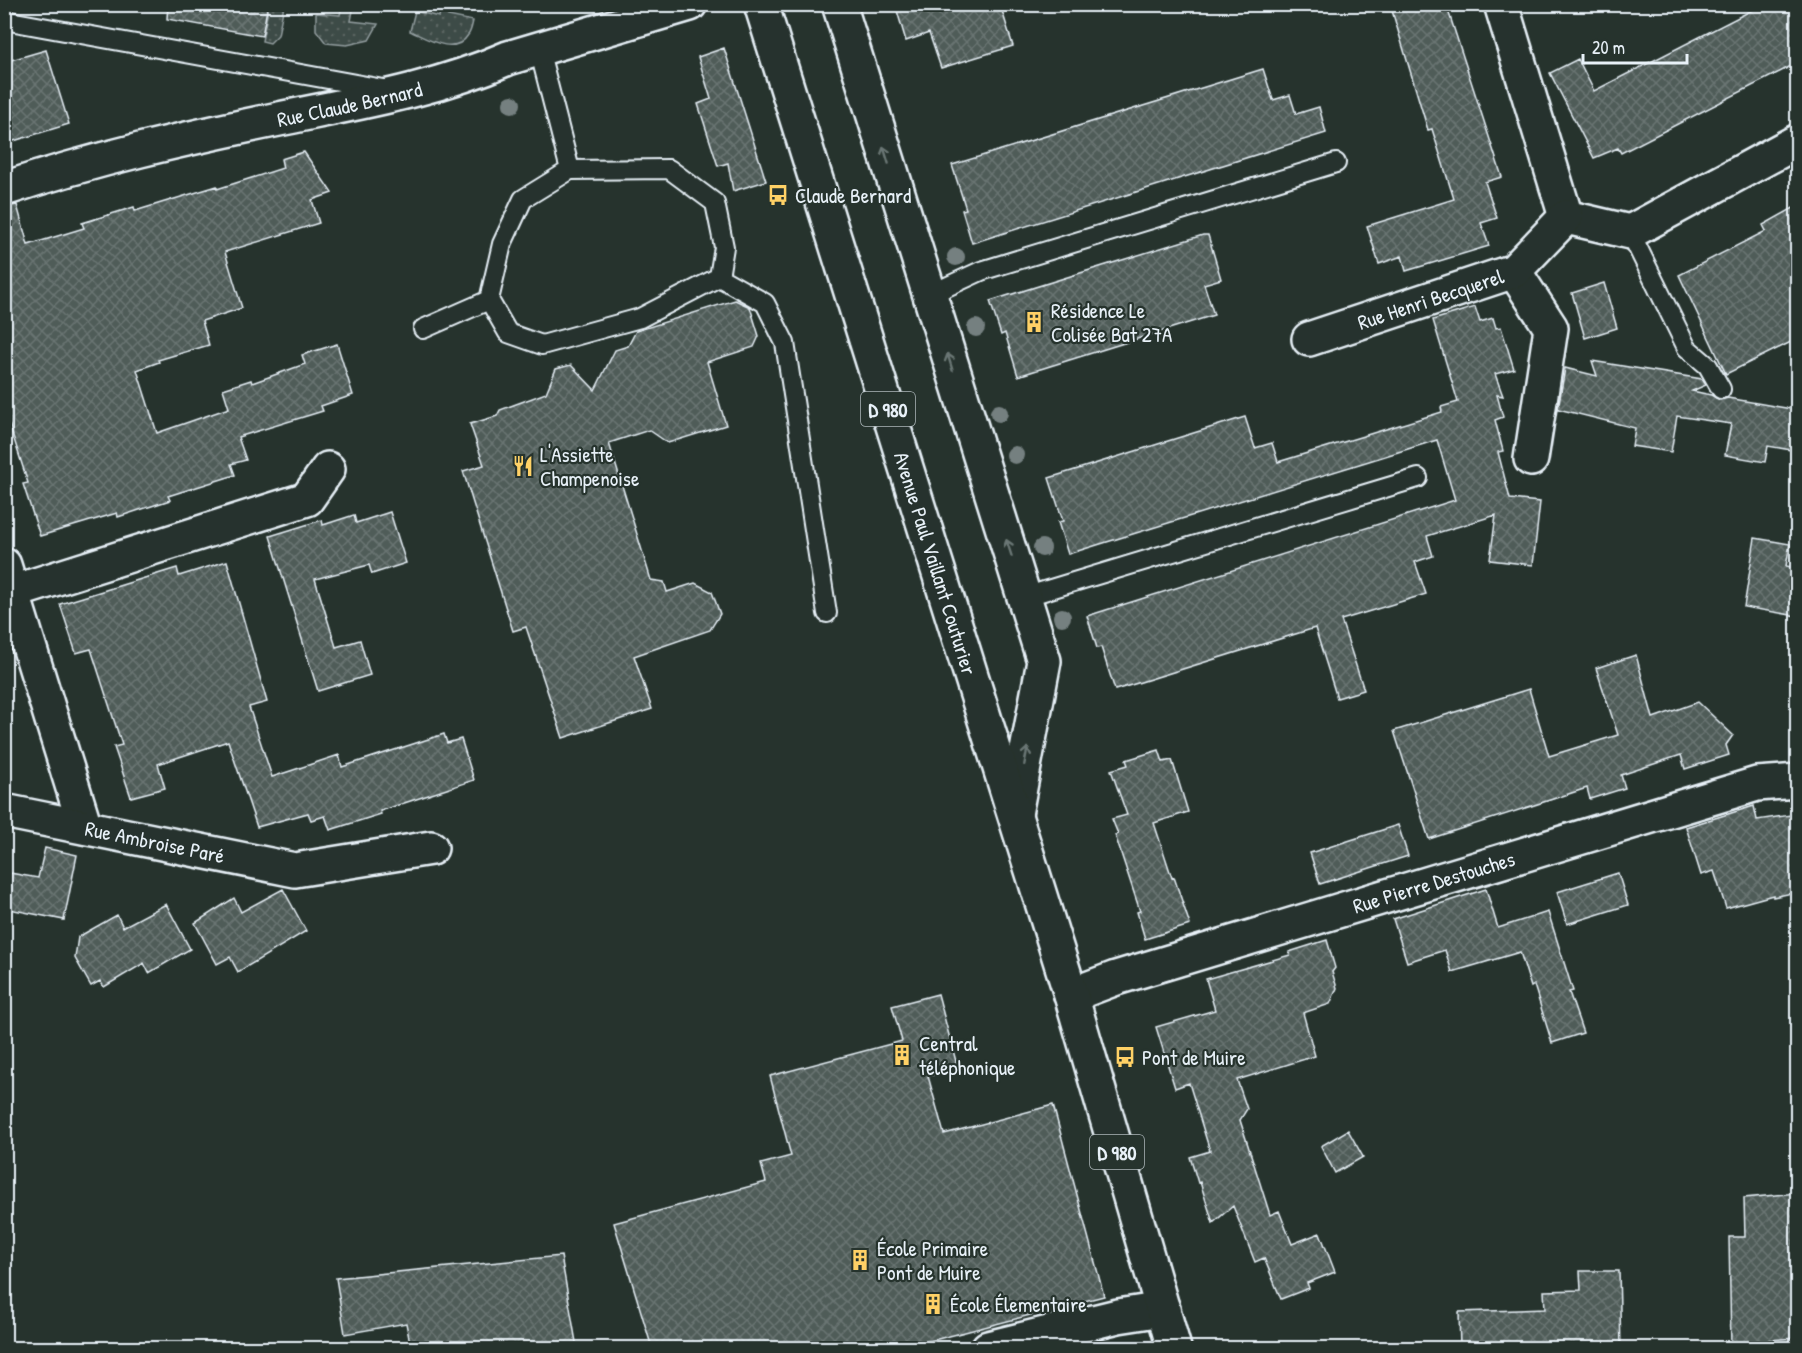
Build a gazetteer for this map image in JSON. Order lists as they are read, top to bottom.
{
  "streets": {
    "street": [
      "Rue Claude Bernard",
      "Rue Henri Becquerel",
      "D 980",
      "Avenue Paul Vaillant Couturier",
      "Rue Ambroise Paré",
      "Rue Pierre Destouches"
    ]
  },
  "crossings": [
    ["Avenue Paul Vaillant Couturier", "Rue Pierre Destouches"]
  ],
  "places": {
    "bus stop": ["Claude Bernard", "Pont de Muire"],
    "building": [
      "Résidence Le Colisée Bat 27A",
      "Central téléphonique",
      "École Primaire Pont de Muire",
      "École Élementaire"
    ],
    "restaurant": ["L'Assiette Champenoise"]
  },
  "scale_bar": "20 m"
}
